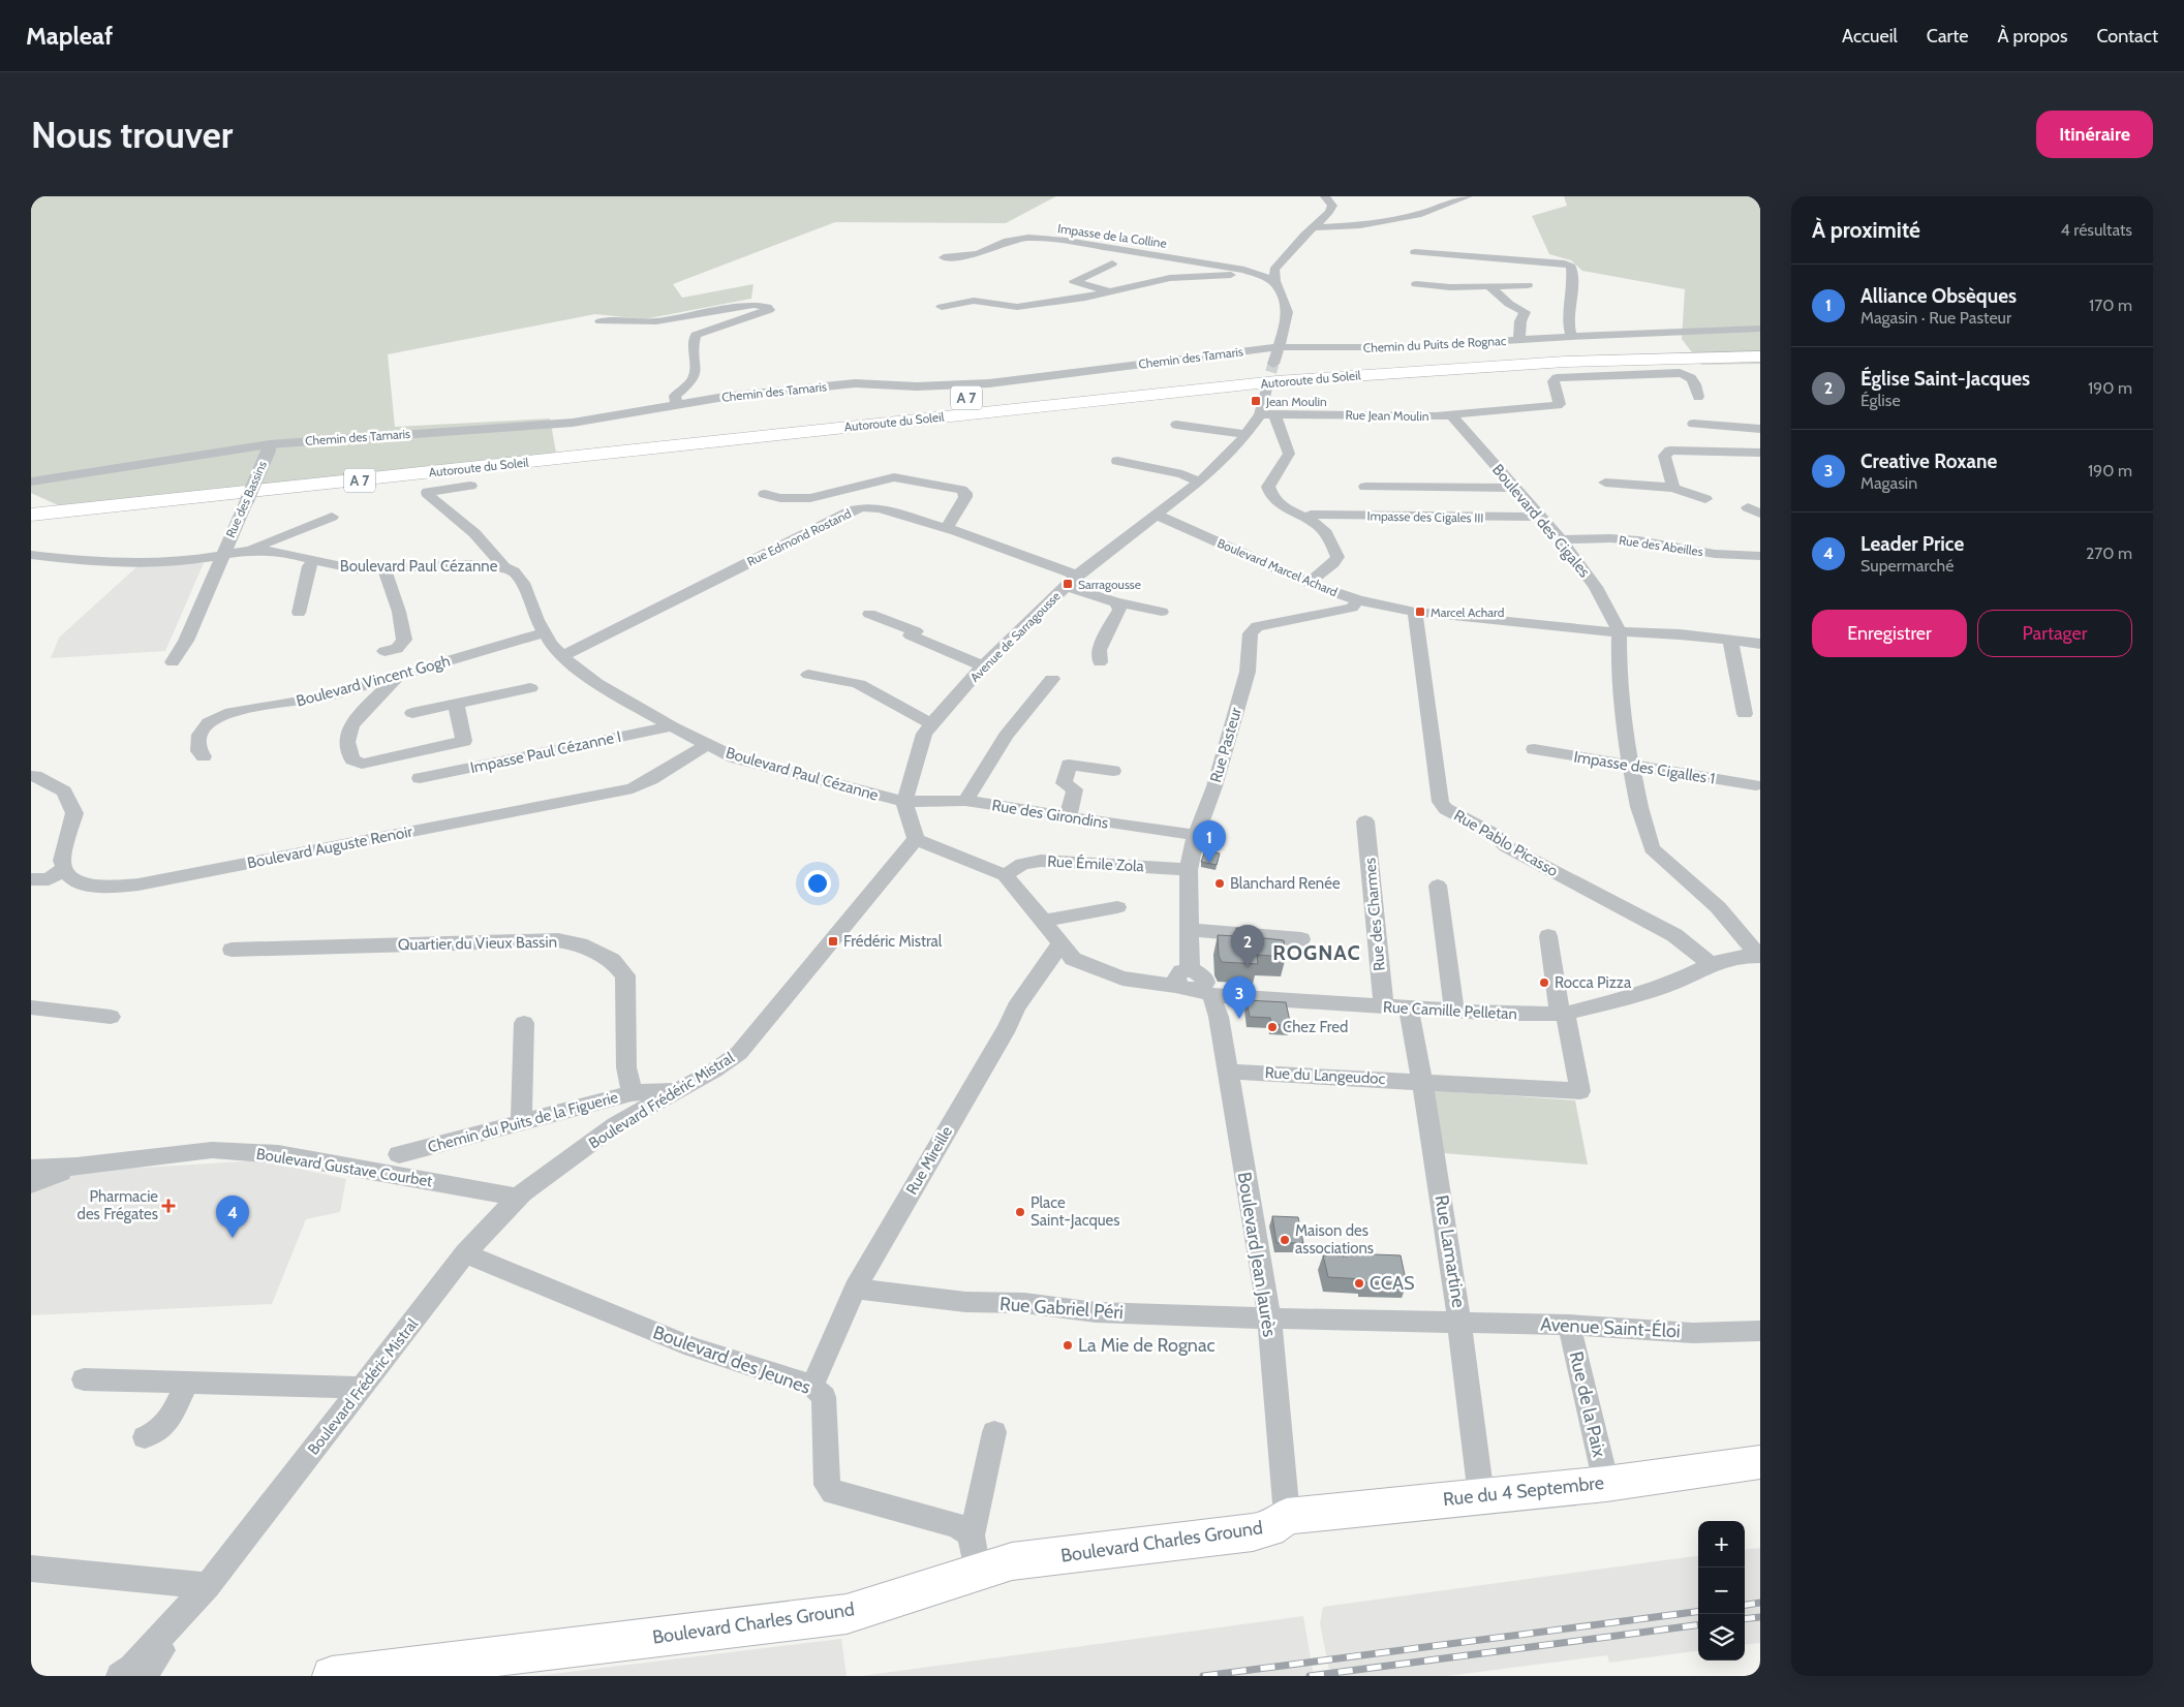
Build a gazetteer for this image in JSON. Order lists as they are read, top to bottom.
{
  "streets": {
    "highway": ["Autoroute du Soleil", "A 7"],
    "street": [
      "Impasse de la Colline",
      "Chemin du Puits de Rognac",
      "Chemin des Tamaris",
      "Rue Jean Moulin",
      "Rue des Bassins",
      "Impasse des Cigales III",
      "Boulevard des Cigales",
      "Rue Edmond Rostand",
      "Rue des Abeilles",
      "Boulevard Paul Cézanne",
      "Boulevard Marcel Achard",
      "Avenue de Sarragousse",
      "Boulevard Vincent Gogh",
      "Rue Pasteur",
      "Impasse Paul Cézanne I",
      "Impasse des Cigalles 1",
      "Rue des Girondins",
      "Rue Pablo Picasso",
      "Boulevard Auguste Renoir",
      "Rue Émile Zola",
      "Rue des Charmes",
      "Quartier du Vieux Bassin",
      "Rue Camille Pelletan",
      "Rue du Langeudoc",
      "Boulevard Frédéric Mistral",
      "Chemin du Puits de la Figuerie",
      "Rue Mireille",
      "Boulevard Gustave Courbet",
      "Rue Lamartine",
      "Boulevard Jean Jaurès",
      "Rue Gabriel Péri",
      "Avenue Saint-Éloi",
      "Boulevard des Jeunes",
      "Rue de la Paix",
      "Rue du 4 Septembre",
      "Boulevard Charles Ground"
    ]
  },
  "crossings": [
    ["Chemin du Puits de Rognac", "Chemin des Tamaris"],
    ["Chemin des Tamaris", "Rue des Bassins"],
    ["Rue Jean Moulin", "Boulevard des Cigales"],
    ["Rue Jean Moulin", "Avenue de Sarragousse"],
    ["Rue des Bassins", "Boulevard Paul Cézanne"],
    ["Impasse des Cigales III", "Boulevard des Cigales"],
    ["Boulevard des Cigales", "Rue des Abeilles"],
    ["Boulevard des Cigales", "Boulevard Marcel Achard"],
    ["Boulevard des Cigales", "Impasse des Cigalles 1"],
    ["Boulevard des Cigales", "Rue Camille Pelletan"],
    ["Rue Edmond Rostand", "Boulevard Paul Cézanne"],
    ["Rue Edmond Rostand", "Avenue de Sarragousse"],
    ["Boulevard Paul Cézanne", "Avenue de Sarragousse"],
    ["Boulevard Paul Cézanne", "Boulevard Vincent Gogh"],
    ["Boulevard Paul Cézanne", "Impasse Paul Cézanne I"],
    ["Boulevard Paul Cézanne", "Rue des Girondins"],
    ["Boulevard Paul Cézanne", "Boulevard Auguste Renoir"],
    ["Boulevard Marcel Achard", "Avenue de Sarragousse"],
    ["Boulevard Marcel Achard", "Rue Pasteur"],
    ["Boulevard Marcel Achard", "Rue Pablo Picasso"],
    ["Avenue de Sarragousse", "Rue des Girondins"],
    ["Rue Pasteur", "Rue des Girondins"],
    ["Rue Pasteur", "Rue Émile Zola"],
    ["Rue Pasteur", "Rue Camille Pelletan"],
    ["Rue Pasteur", "Boulevard Jean Jaurès"],
    ["Rue Pablo Picasso", "Rue Camille Pelletan"],
    ["Rue Émile Zola", "Rue Camille Pelletan"],
    ["Rue des Charmes", "Rue Camille Pelletan"],
    ["Quartier du Vieux Bassin", "Chemin du Puits de la Figuerie"],
    ["Rue Camille Pelletan", "Rue Mireille"],
    ["Rue Camille Pelletan", "Rue Lamartine"],
    ["Rue Camille Pelletan", "Boulevard Jean Jaurès"],
    ["Rue du Langeudoc", "Rue Lamartine"],
    ["Rue du Langeudoc", "Boulevard Jean Jaurès"],
    ["Boulevard Frédéric Mistral", "Chemin du Puits de la Figuerie"],
    ["Boulevard Frédéric Mistral", "Boulevard Gustave Courbet"],
    ["Boulevard Frédéric Mistral", "Boulevard des Jeunes"],
    ["Rue Mireille", "Rue Gabriel Péri"],
    ["Rue Mireille", "Boulevard des Jeunes"],
    ["Rue Lamartine", "Rue Gabriel Péri"],
    ["Rue Lamartine", "Avenue Saint-Éloi"],
    ["Rue Lamartine", "Rue du 4 Septembre"],
    ["Boulevard Jean Jaurès", "Rue Gabriel Péri"],
    ["Boulevard Jean Jaurès", "Rue du 4 Septembre"],
    ["Boulevard Jean Jaurès", "Boulevard Charles Ground"],
    ["Rue Gabriel Péri", "Avenue Saint-Éloi"],
    ["Avenue Saint-Éloi", "Rue de la Paix"],
    ["Boulevard des Jeunes", "Boulevard Charles Ground"],
    ["Rue de la Paix", "Rue du 4 Septembre"],
    ["Rue du 4 Septembre", "Boulevard Charles Ground"]
  ],
  "districts": ["ROGNAC"],
  "places": {
    "transit": [
      "Jean Moulin",
      "Sarragousse",
      "Marcel Achard",
      "Frédéric Mistral"
    ],
    "other": [
      "Blanchard Renée",
      "Rocca Pizza",
      "Chez Fred",
      "Place Saint-Jacques",
      "Maison des associations",
      "CCAS",
      "La Mie de Rognac"
    ],
    "health": ["Pharmacie des Frégates"]
  },
  "page": {
    "header": "Mapleaf",
    "nav": [
      "Accueil",
      "Carte",
      "À propos",
      "Contact"
    ],
    "buttons": [
      "Itinéraire",
      ["Enregistrer", "Partager"]
    ],
    "title": "Nous trouver",
    "heading": ["À proximité", "4 résultats"],
    "list": [
      {
        "mark": "1",
        "name": "Alliance Obsèques",
        "note": "Magasin · Rue Pasteur",
        "value": "170 m"
      },
      {
        "mark": "2",
        "name": "Église Saint-Jacques",
        "note": "Église",
        "value": "190 m"
      },
      {
        "mark": "3",
        "name": "Creative Roxane",
        "note": "Magasin",
        "value": "190 m"
      },
      {
        "mark": "4",
        "name": "Leader Price",
        "note": "Supermarché",
        "value": "270 m"
      }
    ],
    "pins": [
      "1",
      "2",
      "3",
      "4"
    ],
    "map_buttons": ["+", "−"]
  }
}
